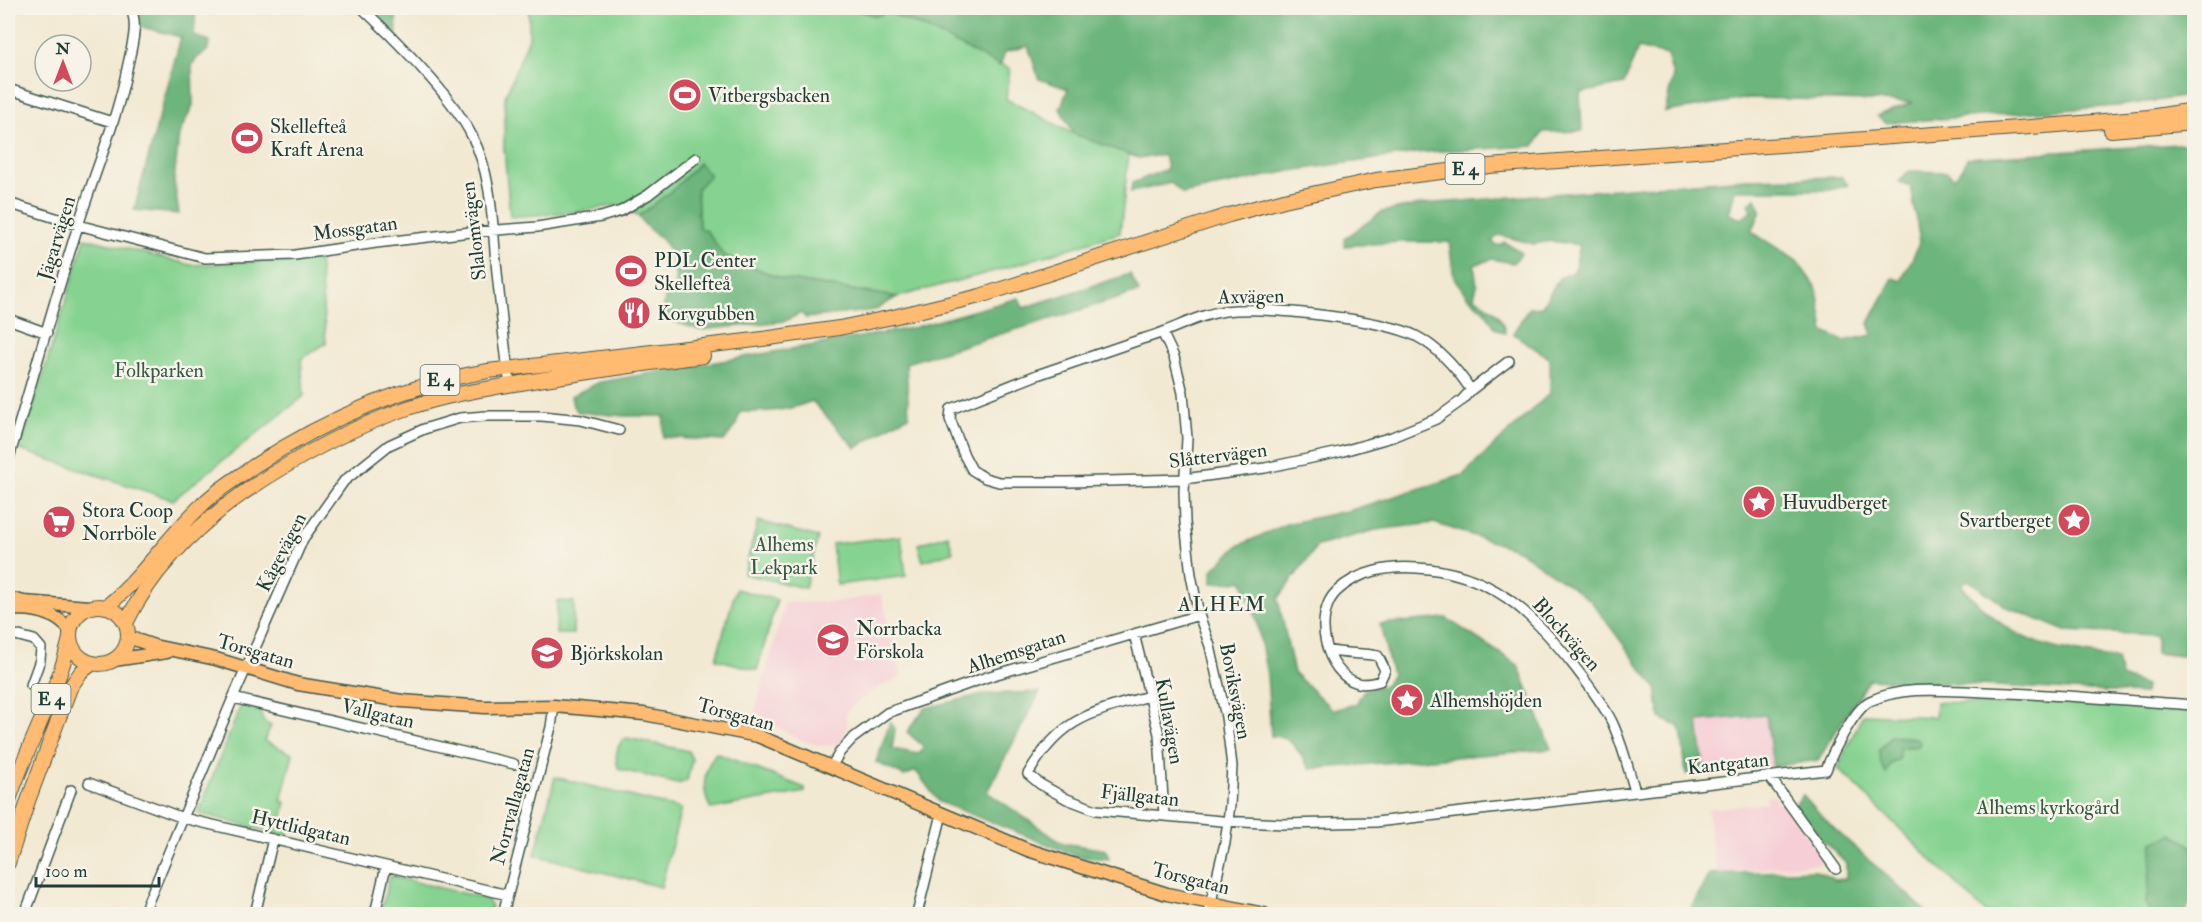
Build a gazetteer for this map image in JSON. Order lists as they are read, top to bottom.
{
  "streets": {
    "highway": ["E 4"],
    "main road": ["Torsgatan"],
    "street": [
      "Mossgatan",
      "Slalomvägen",
      "Jägarvägen",
      "Axvägen",
      "Slåttervägen",
      "Kågevägen",
      "Blockvägen",
      "Alhemsgatan",
      "Boviksvägen",
      "Vallgatan",
      "Kullavägen",
      "Kantgatan",
      "Fjällgatan",
      "Norrvallagatan",
      "Hyttlidgatan"
    ]
  },
  "crossings": [
    ["E 4", "Slalomvägen"],
    ["E 4", "Torsgatan"],
    ["Mossgatan", "Slalomvägen"],
    ["Mossgatan", "Jägarvägen"],
    ["Axvägen", "Slåttervägen"],
    ["Axvägen", "Boviksvägen"],
    ["Slåttervägen", "Boviksvägen"],
    ["Kågevägen", "Torsgatan"],
    ["Kågevägen", "Vallgatan"],
    ["Kågevägen", "Hyttlidgatan"],
    ["Blockvägen", "Kantgatan"],
    ["Torsgatan", "Alhemsgatan"],
    ["Torsgatan", "Boviksvägen"],
    ["Torsgatan", "Norrvallagatan"],
    ["Alhemsgatan", "Boviksvägen"],
    ["Alhemsgatan", "Kullavägen"],
    ["Boviksvägen", "Kantgatan"],
    ["Boviksvägen", "Fjällgatan"],
    ["Kullavägen", "Fjällgatan"],
    ["Kantgatan", "Fjällgatan"],
    ["Norrvallagatan", "Hyttlidgatan"]
  ],
  "districts": ["ALHEM"],
  "parks": ["Folkparken", "Alhems Lekpark", "Alhems kyrkogård"],
  "places": {
    "sports": ["Vitbergsbacken", "Skellefteå Kraft Arena", "PDL Center Skellefteå"],
    "restaurant": ["Korvgubben"],
    "place": ["Huvudberget", "Svartberget", "Alhemshöjden"],
    "supermarket": ["Stora Coop Norrböle"],
    "school or university": ["Norrbacka Förskola", "Björkskolan"]
  },
  "scale_bar": "100 m",
  "north": "top"
}
